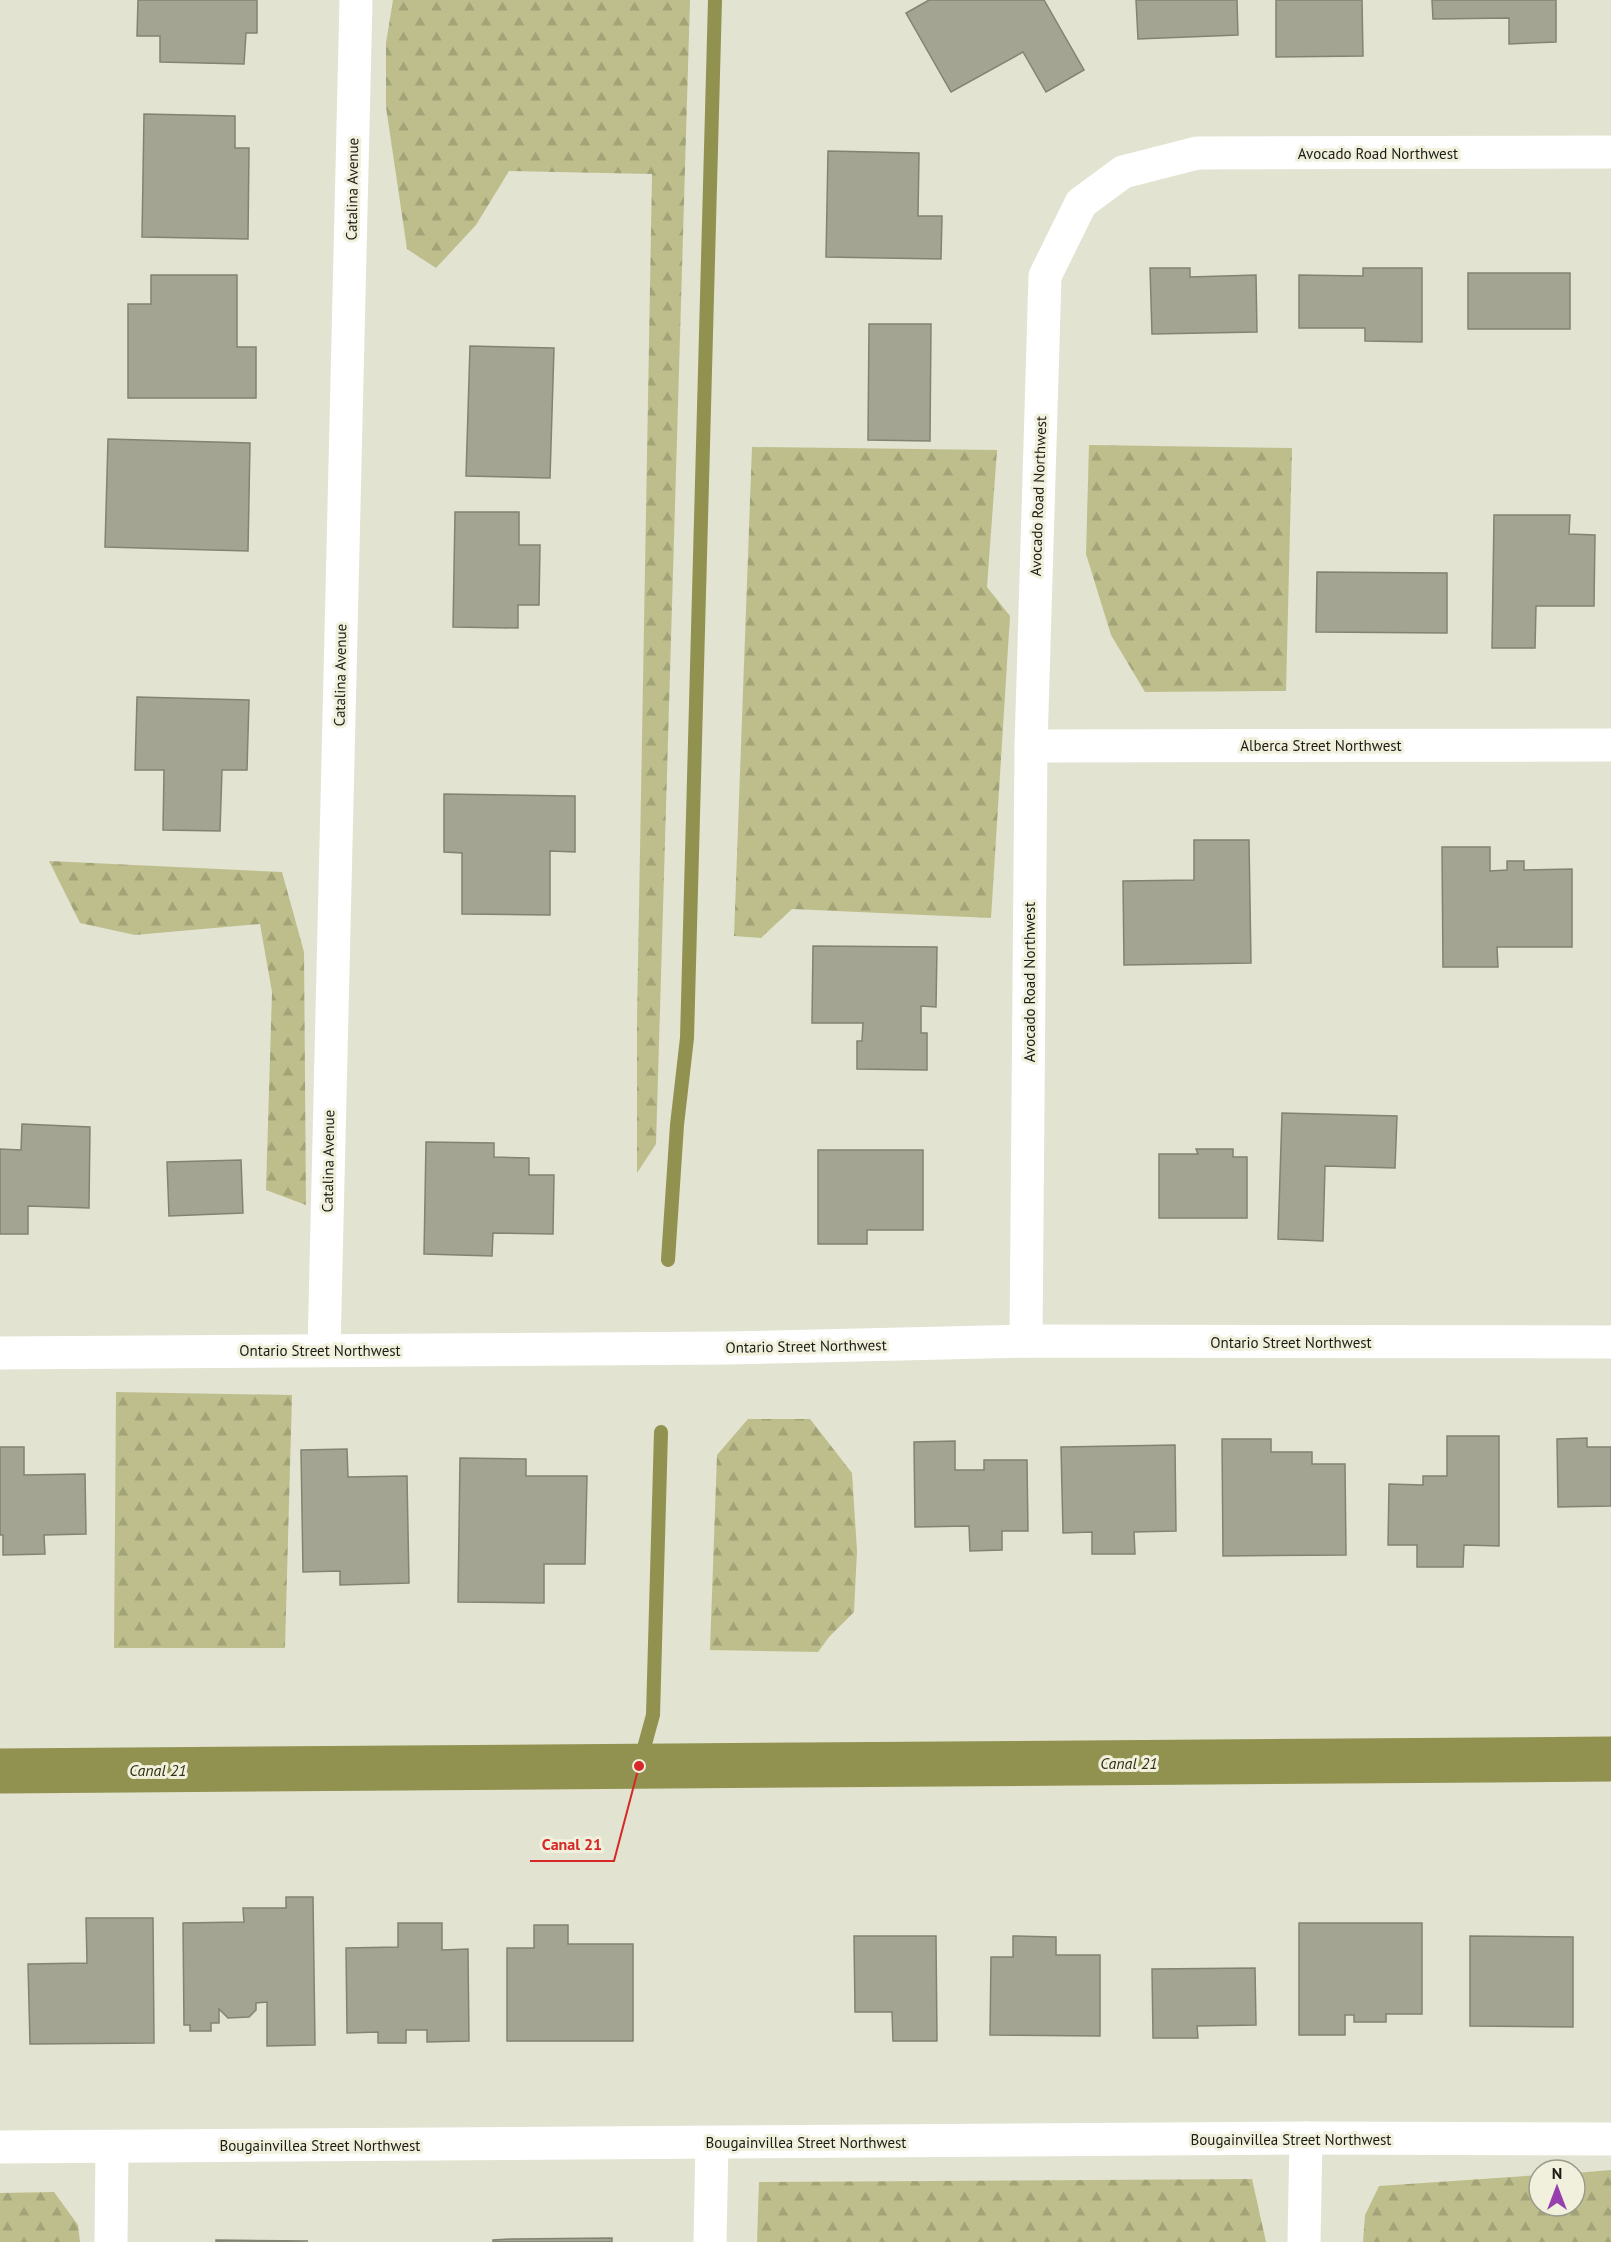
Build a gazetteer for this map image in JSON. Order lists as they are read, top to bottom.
{
  "streets": {
    "street": [
      "Avocado Road Northwest",
      "Catalina Avenue",
      "Alberca Street Northwest",
      "Ontario Street Northwest",
      "Bougainvillea Street Northwest"
    ]
  },
  "crossings": [
    ["Avocado Road Northwest", "Alberca Street Northwest"],
    ["Avocado Road Northwest", "Ontario Street Northwest"],
    ["Catalina Avenue", "Ontario Street Northwest"]
  ],
  "water": ["Canal 21"],
  "places": ["Canal 21"],
  "north": "top"
}
